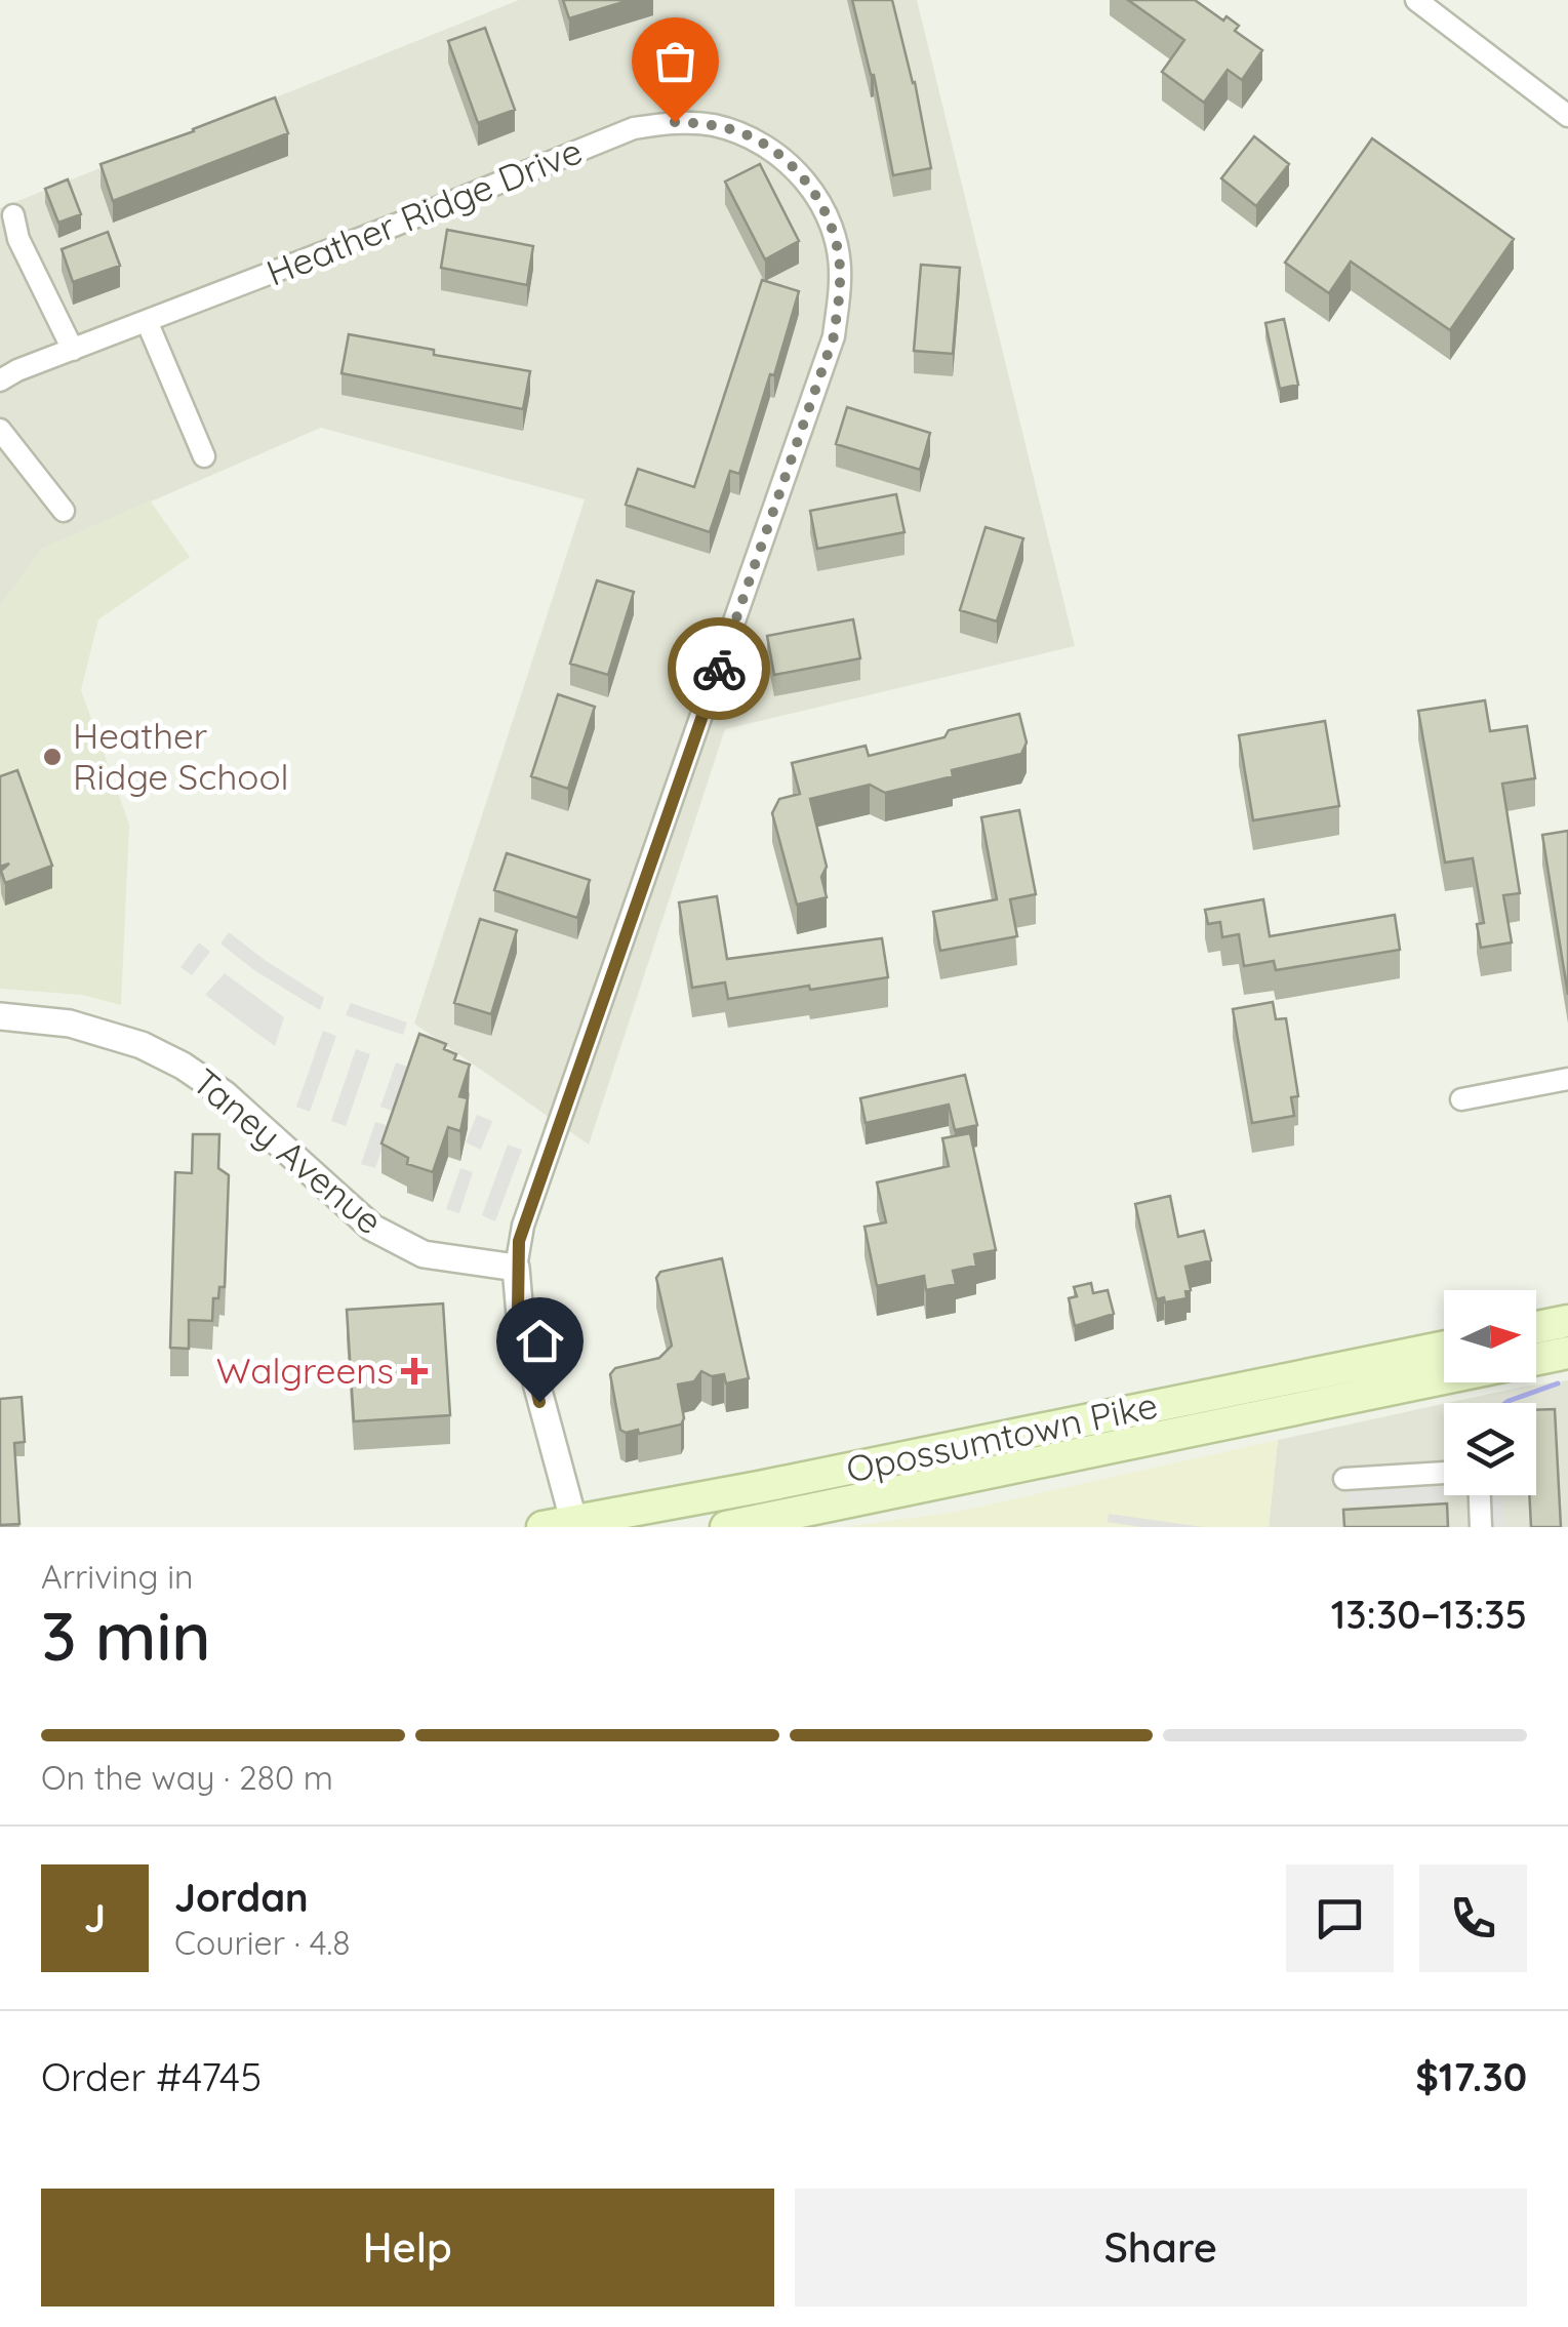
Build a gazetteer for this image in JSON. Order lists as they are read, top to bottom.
{
  "streets": {
    "main road": ["Opossumtown Pike"],
    "street": ["Heather Ridge Drive", "Taney Avenue"]
  },
  "crossings": [
    ["Heather Ridge Drive", "Taney Avenue"]
  ],
  "places": {
    "other": ["Heather Ridge School"],
    "health": ["Walgreens"]
  },
  "north": "right",
  "page": {
    "heading": ["3 min", "Arriving in", "13:30–13:35"],
    "panel": [
      "Jordan",
      "Courier · 4.8",
      "Order #4745",
      "$17.30"
    ],
    "bar": "On the way · 280 m",
    "round": "J",
    "buttons": ["Help", "Share"]
  }
}
